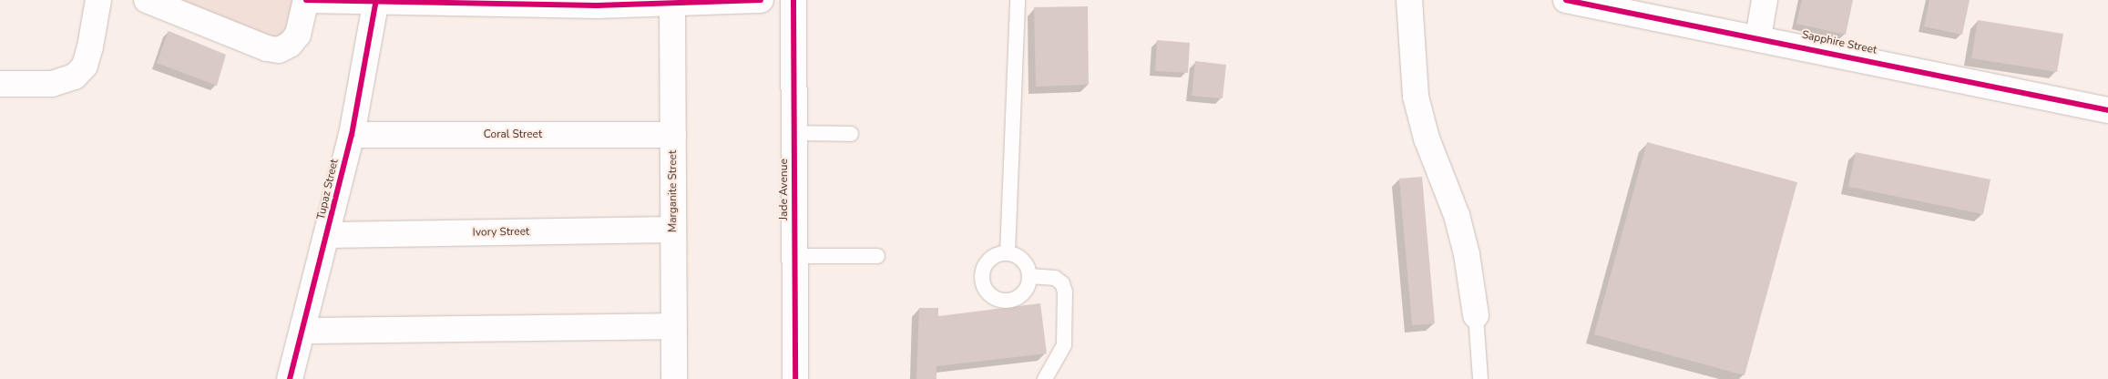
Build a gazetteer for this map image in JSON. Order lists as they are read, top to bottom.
{
  "streets": {
    "street": [
      "Sapphire Street",
      "Coral Street",
      "Tupaz Street",
      "Jade Avenue",
      "Marganite Street",
      "Ivory Street"
    ]
  },
  "crossings": [
    ["Coral Street", "Tupaz Street"],
    ["Coral Street", "Marganite Street"],
    ["Tupaz Street", "Ivory Street"],
    ["Marganite Street", "Ivory Street"]
  ]
}
